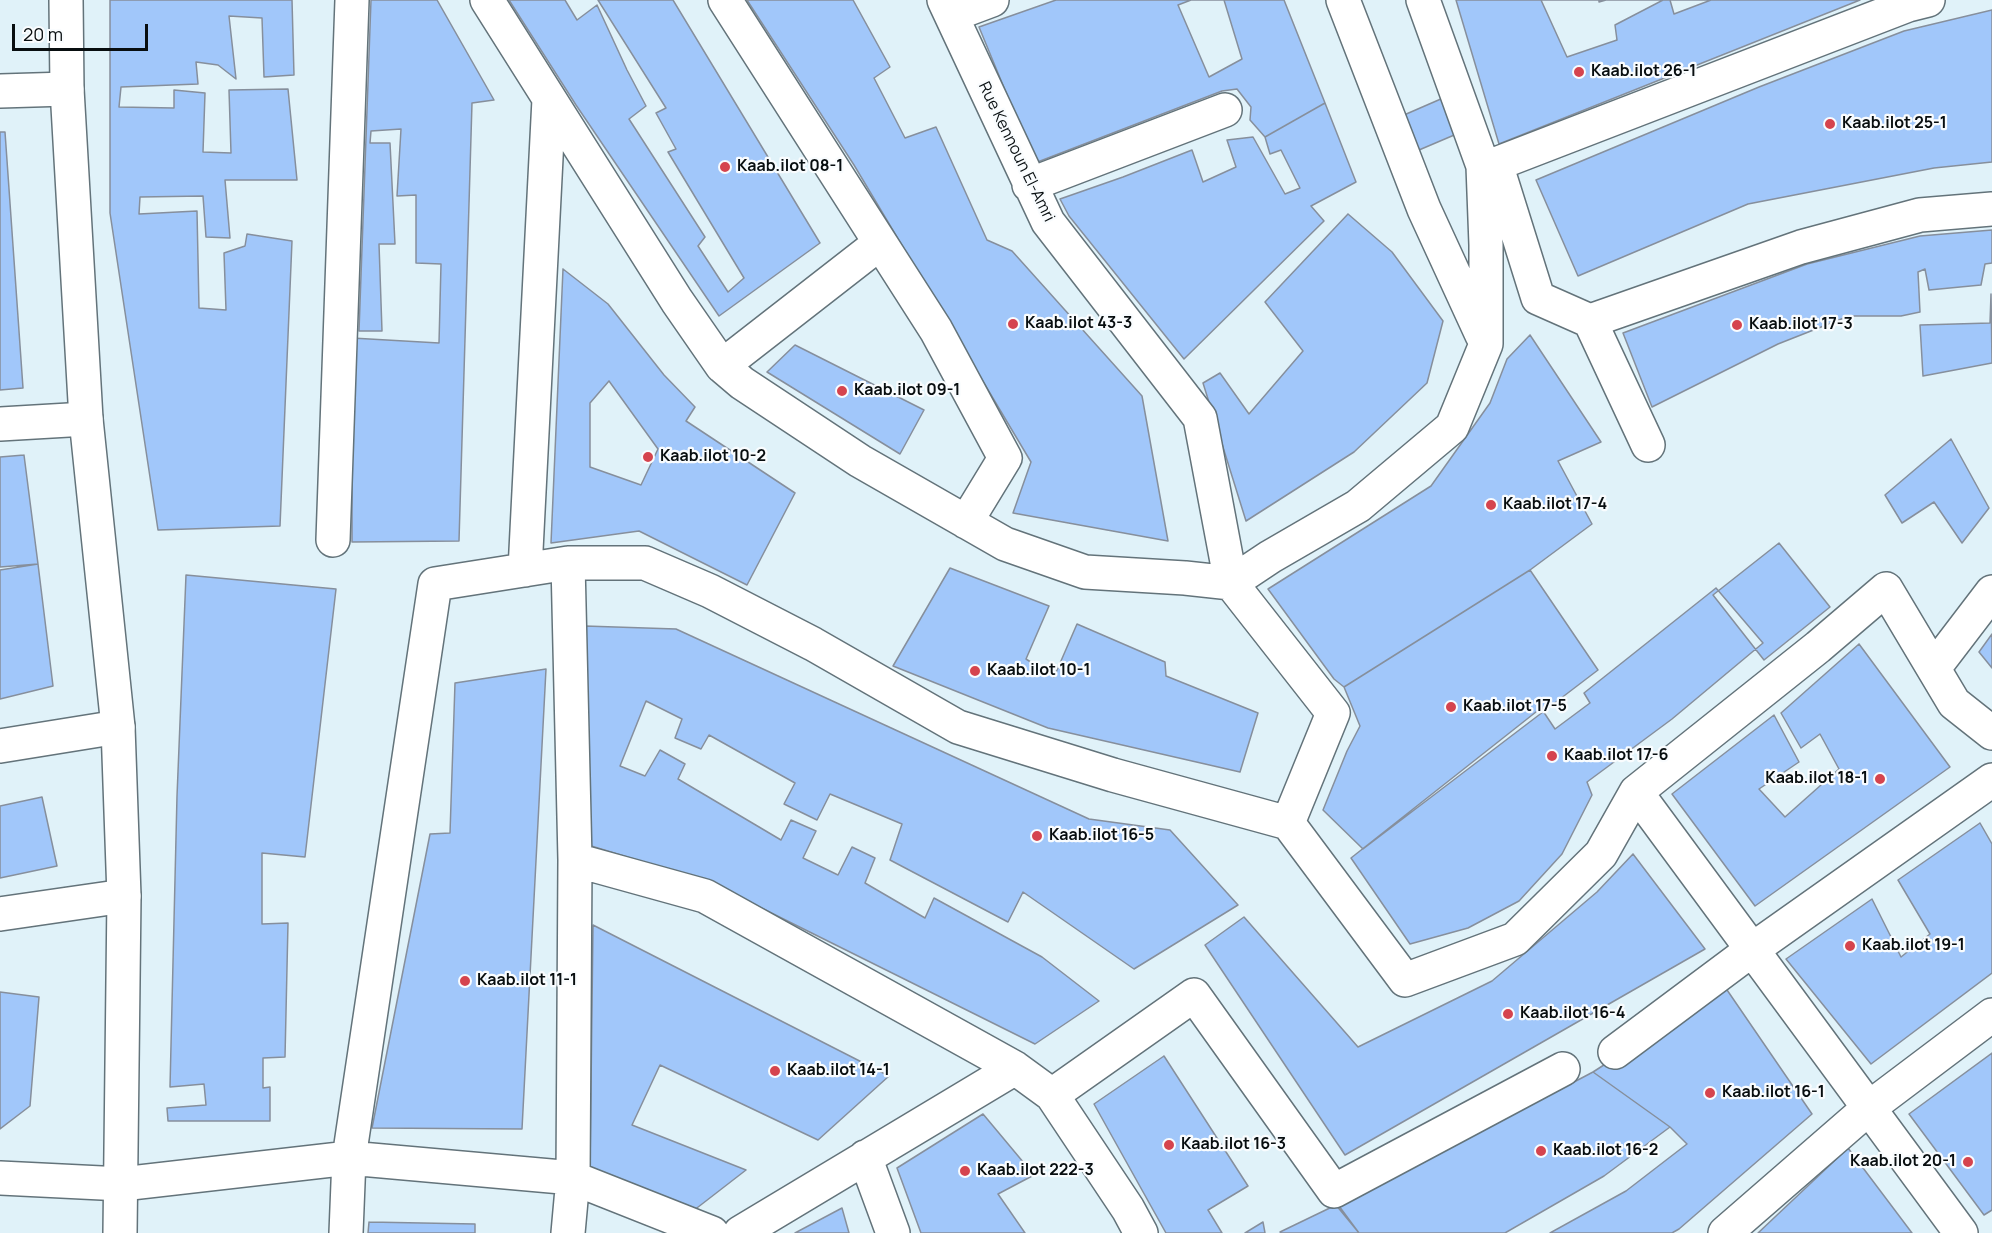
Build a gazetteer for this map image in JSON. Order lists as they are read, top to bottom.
{
  "streets": {
    "street": ["Rue Kennoun El-Amri"]
  },
  "places": [
    "Kaab.ilot 26-1",
    "Kaab.ilot 25-1",
    "Kaab.ilot 08-1",
    "Kaab.ilot 43-3",
    "Kaab.ilot 17-3",
    "Kaab.ilot 09-1",
    "Kaab.ilot 10-2",
    "Kaab.ilot 17-4",
    "Kaab.ilot 10-1",
    "Kaab.ilot 17-5",
    "Kaab.ilot 17-6",
    "Kaab.ilot 18-1",
    "Kaab.ilot 16-5",
    "Kaab.ilot 19-1",
    "Kaab.ilot 11-1",
    "Kaab.ilot 16-4",
    "Kaab.ilot 14-1",
    "Kaab.ilot 16-1",
    "Kaab.ilot 16-3",
    "Kaab.ilot 16-2",
    "Kaab.ilot 20-1",
    "Kaab.ilot 222-3"
  ],
  "scale_bar": "20 m"
}
